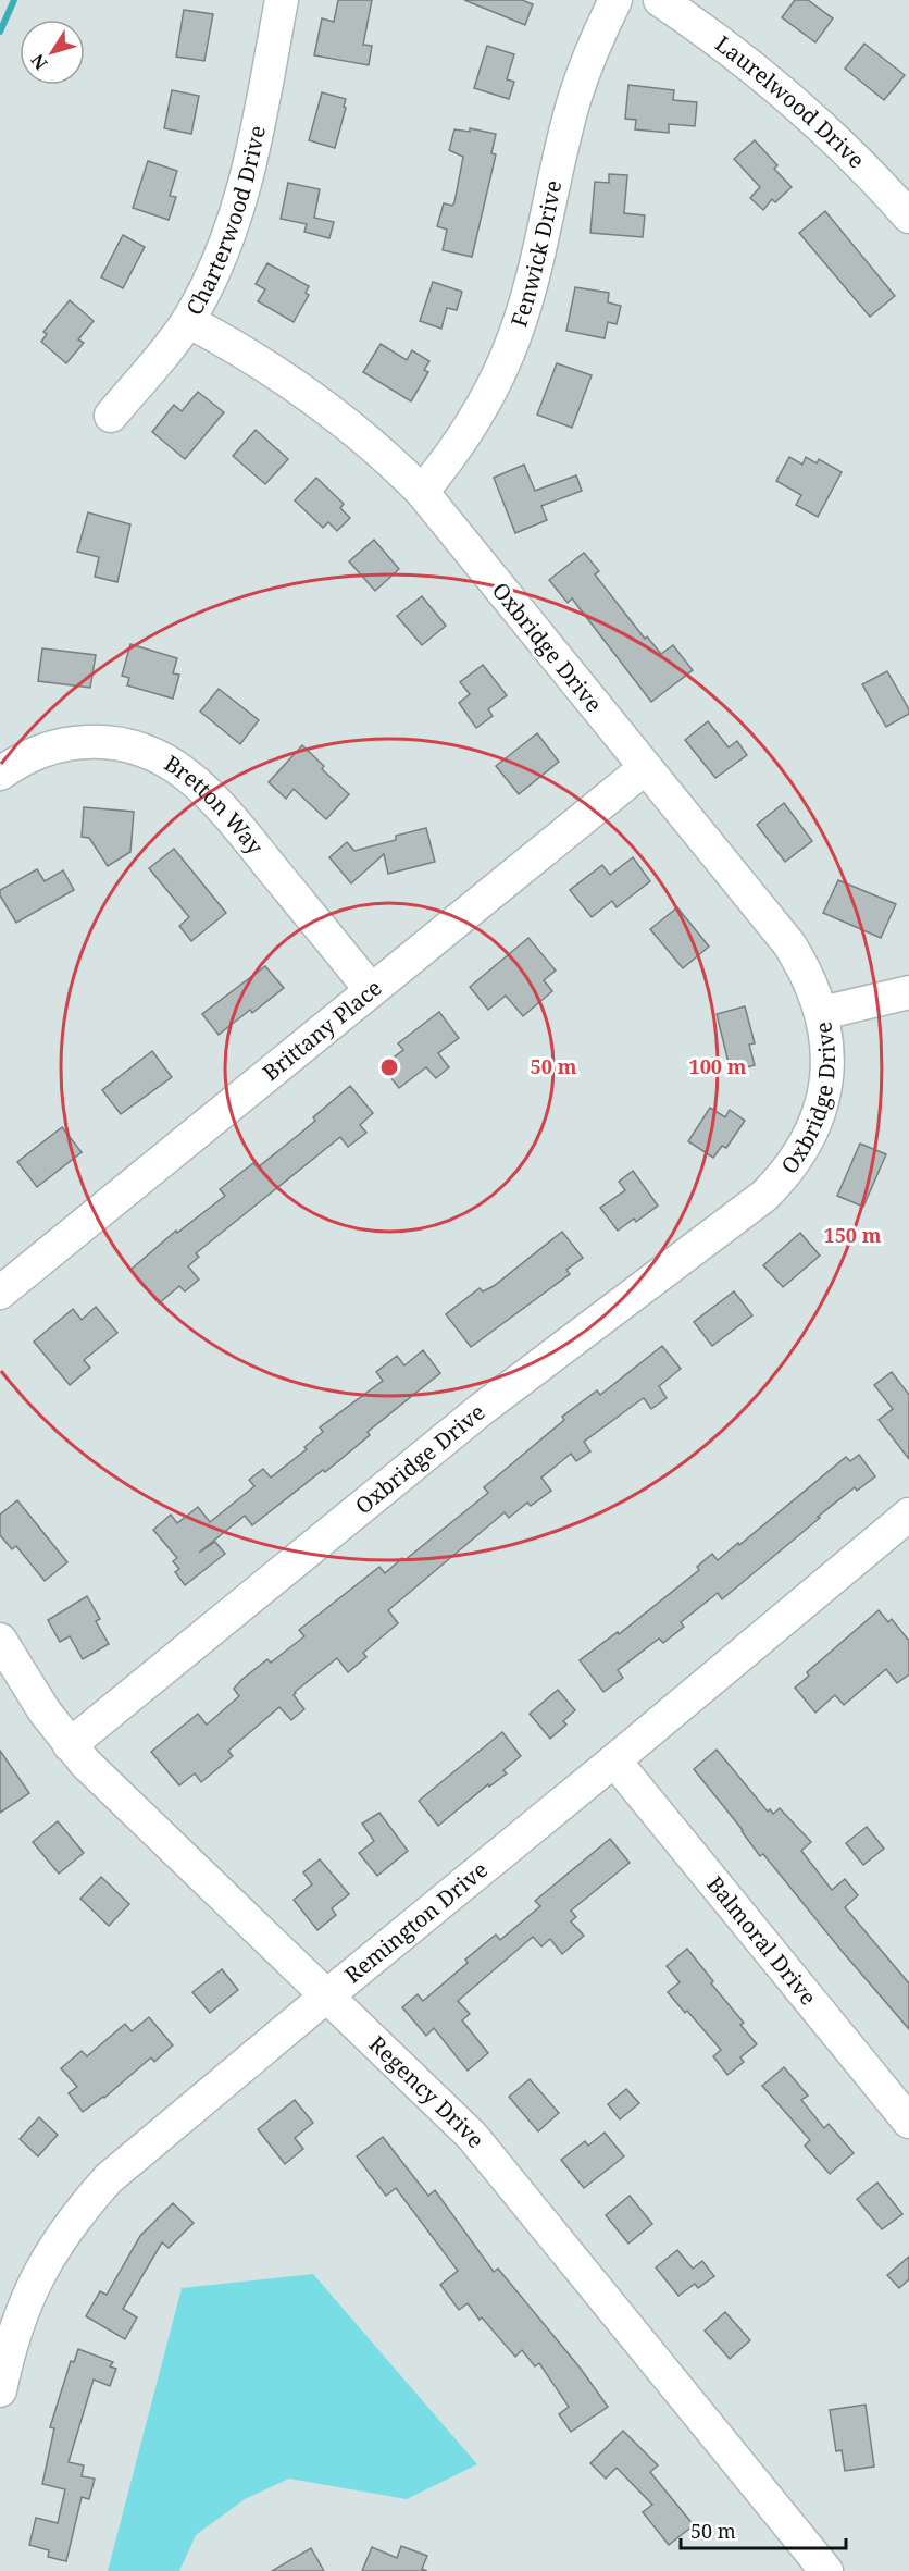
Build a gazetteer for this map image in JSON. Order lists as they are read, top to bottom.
{
  "streets": {
    "street": [
      "Laurelwood Drive",
      "Charterwood Drive",
      "Fenwick Drive",
      "Oxbridge Drive",
      "Bretton Way",
      "Brittany Place",
      "Remington Drive",
      "Balmoral Drive",
      "Regency Drive"
    ]
  },
  "crossings": [
    ["Charterwood Drive", "Oxbridge Drive"],
    ["Fenwick Drive", "Oxbridge Drive"],
    ["Oxbridge Drive", "Brittany Place"],
    ["Oxbridge Drive", "Regency Drive"],
    ["Bretton Way", "Brittany Place"],
    ["Remington Drive", "Balmoral Drive"],
    ["Remington Drive", "Regency Drive"]
  ],
  "scale_bar": "50 m",
  "north": "bottom left",
  "rings": ["50 m", "100 m", "150 m"]
}
